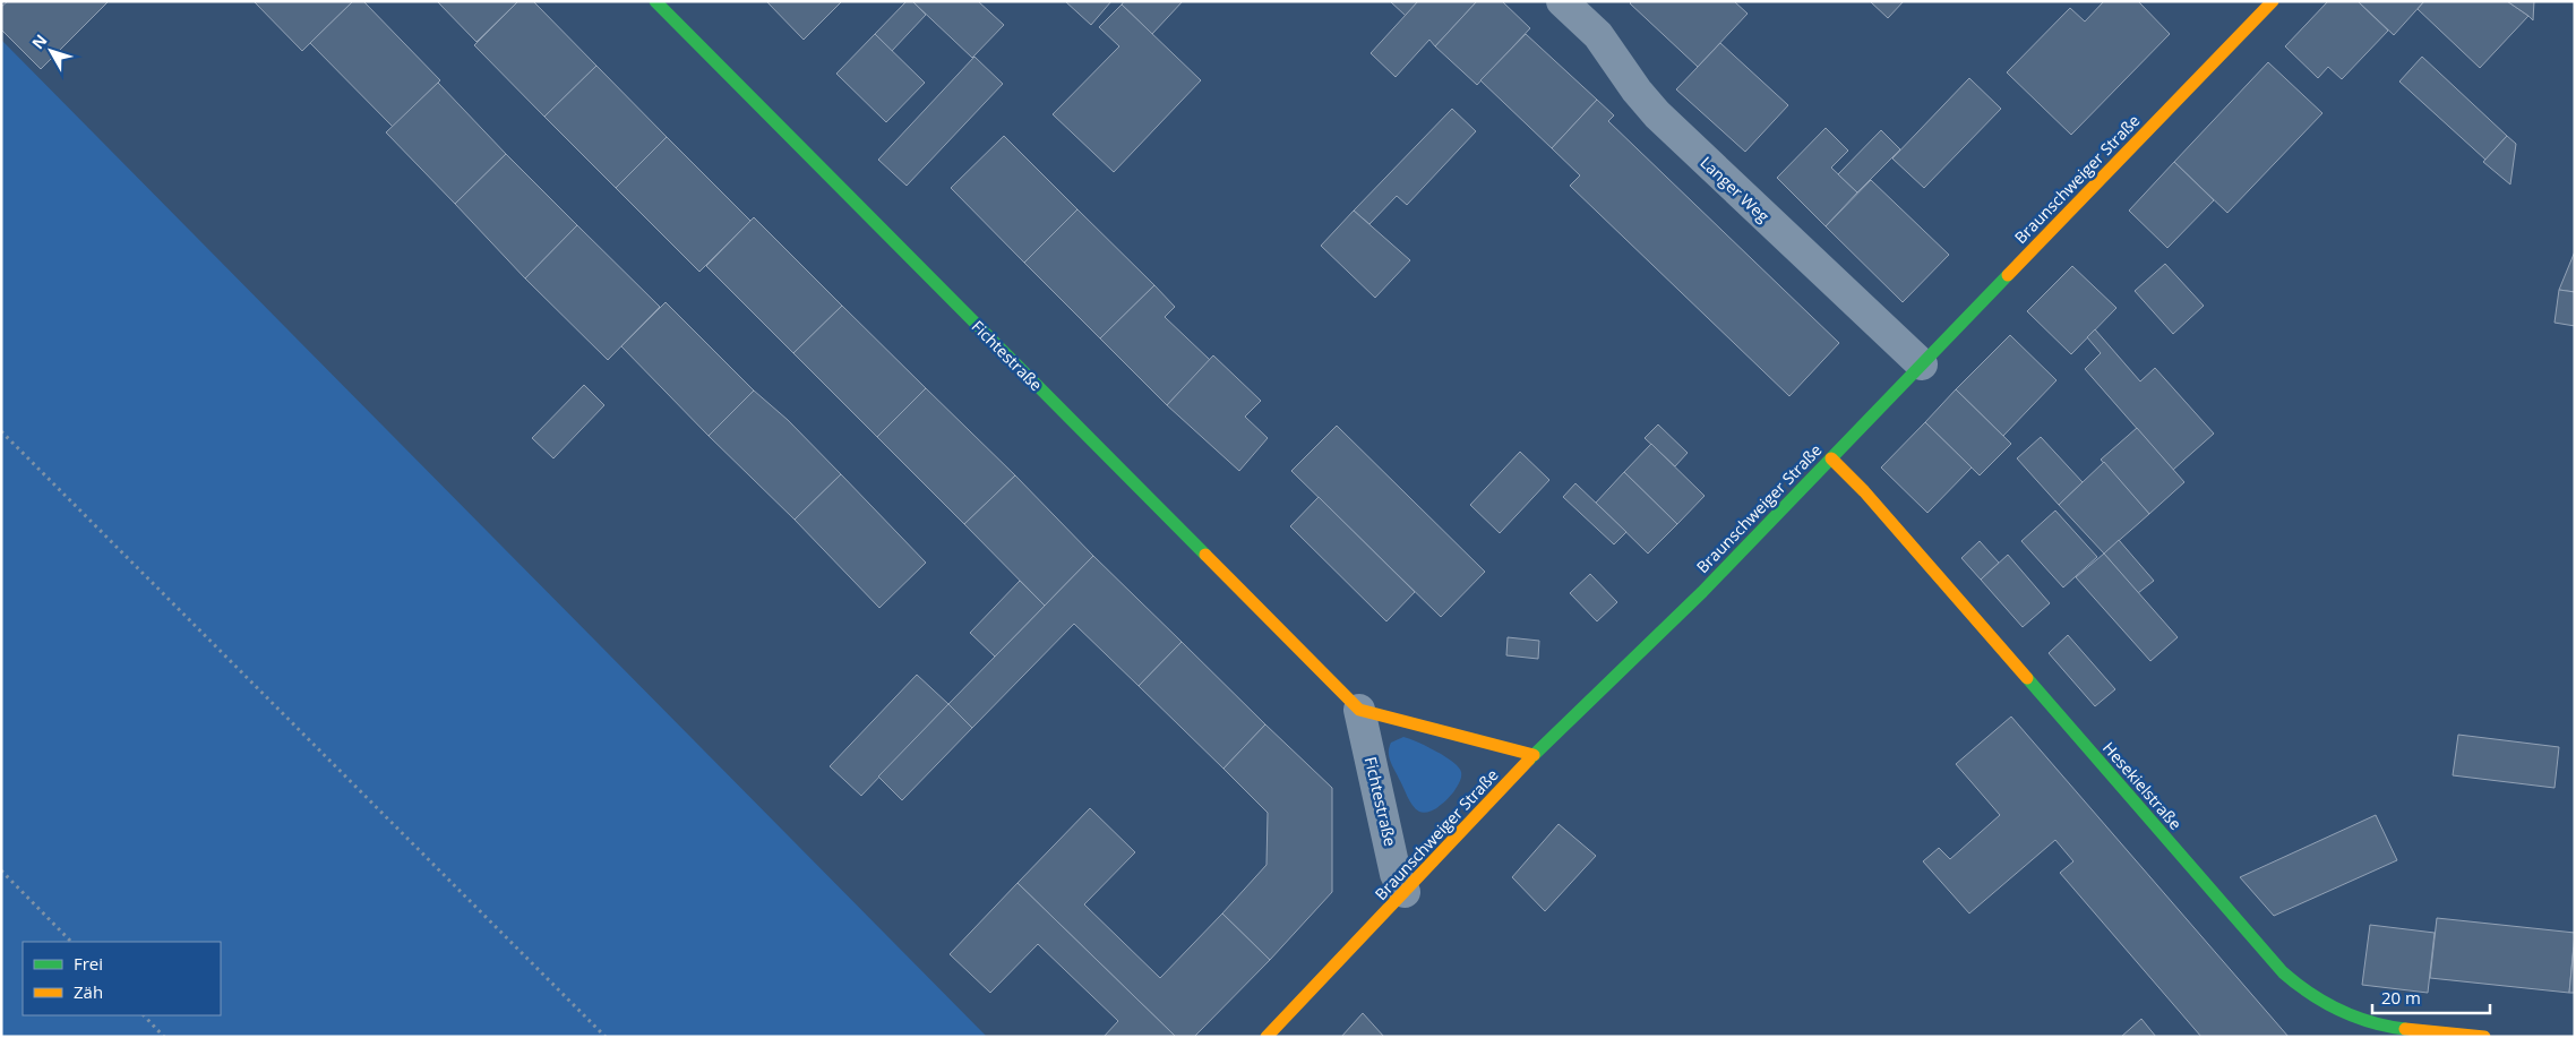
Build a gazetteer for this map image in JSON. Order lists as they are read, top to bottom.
{
  "streets": {
    "street": [
      "Braunschweiger Straße",
      "Langer Weg",
      "Fichtestraße",
      "Hesekielstraße"
    ]
  },
  "crossings": [
    ["Braunschweiger Straße", "Langer Weg"],
    ["Braunschweiger Straße", "Fichtestraße"],
    ["Braunschweiger Straße", "Hesekielstraße"]
  ],
  "legend": ["Frei", "Zäh"],
  "scale_bar": "20 m",
  "north": "top left"
}
